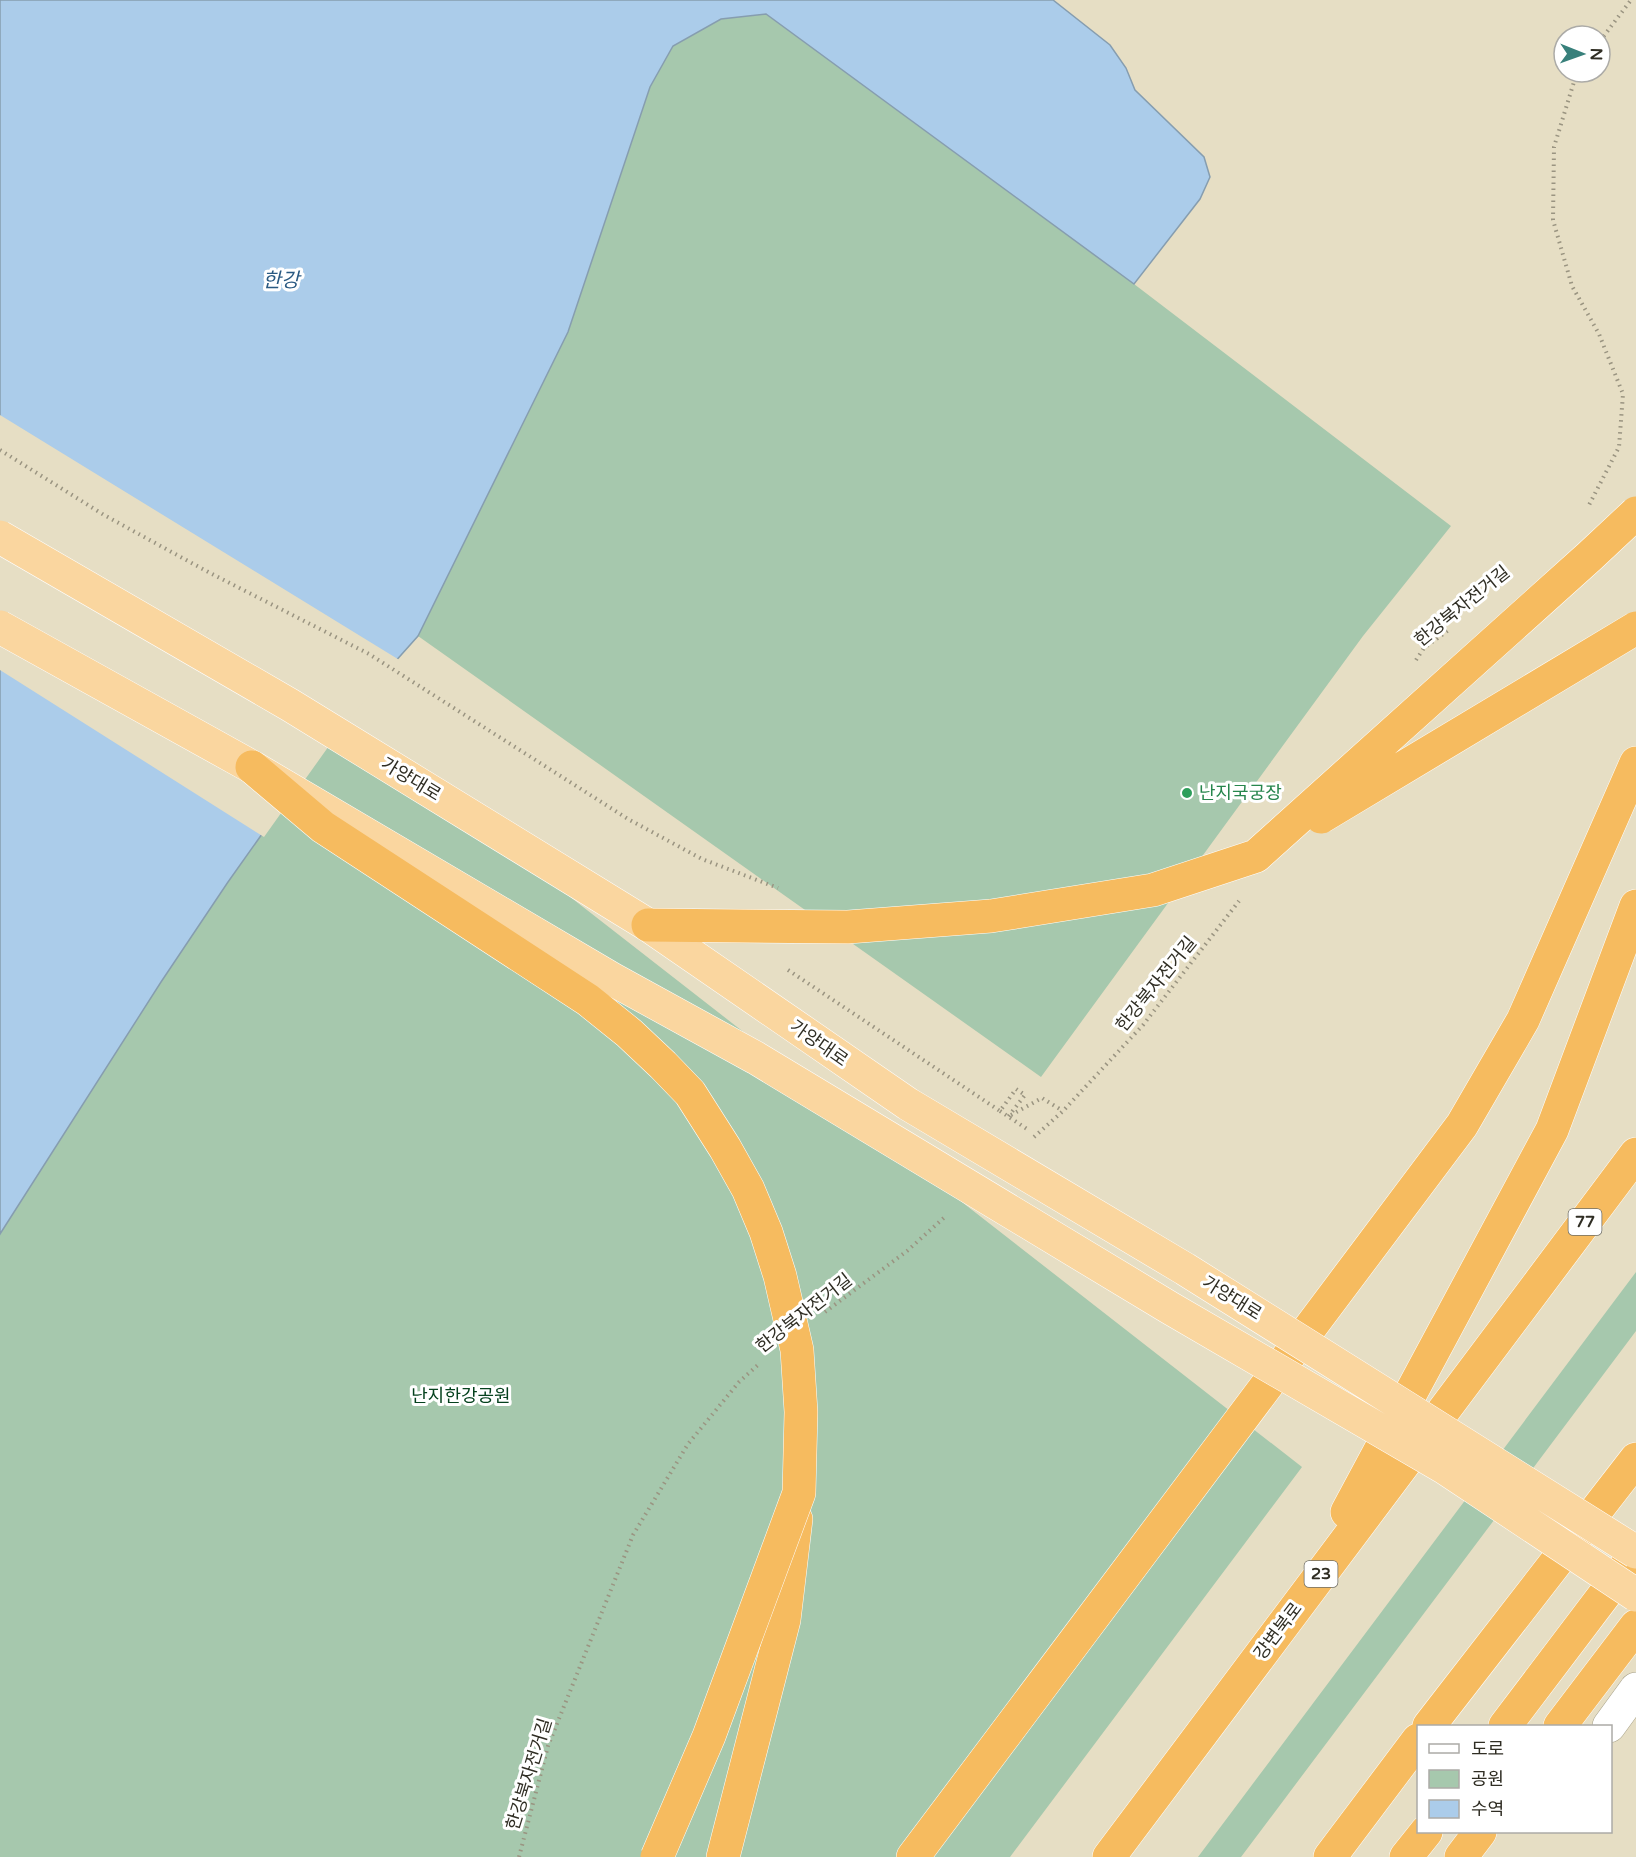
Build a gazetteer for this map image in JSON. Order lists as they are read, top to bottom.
{
  "streets": {
    "highway": ["77", "23", "강변북로"],
    "main road": ["가양대로"],
    "path": ["한강북자전거길"]
  },
  "crossings": [
    ["77", "강변북로"]
  ],
  "water": ["한강"],
  "parks": ["난지한강공원"],
  "places": ["난지국궁장"],
  "legend": ["도로", "공원", "수역"],
  "north": "right"
}
